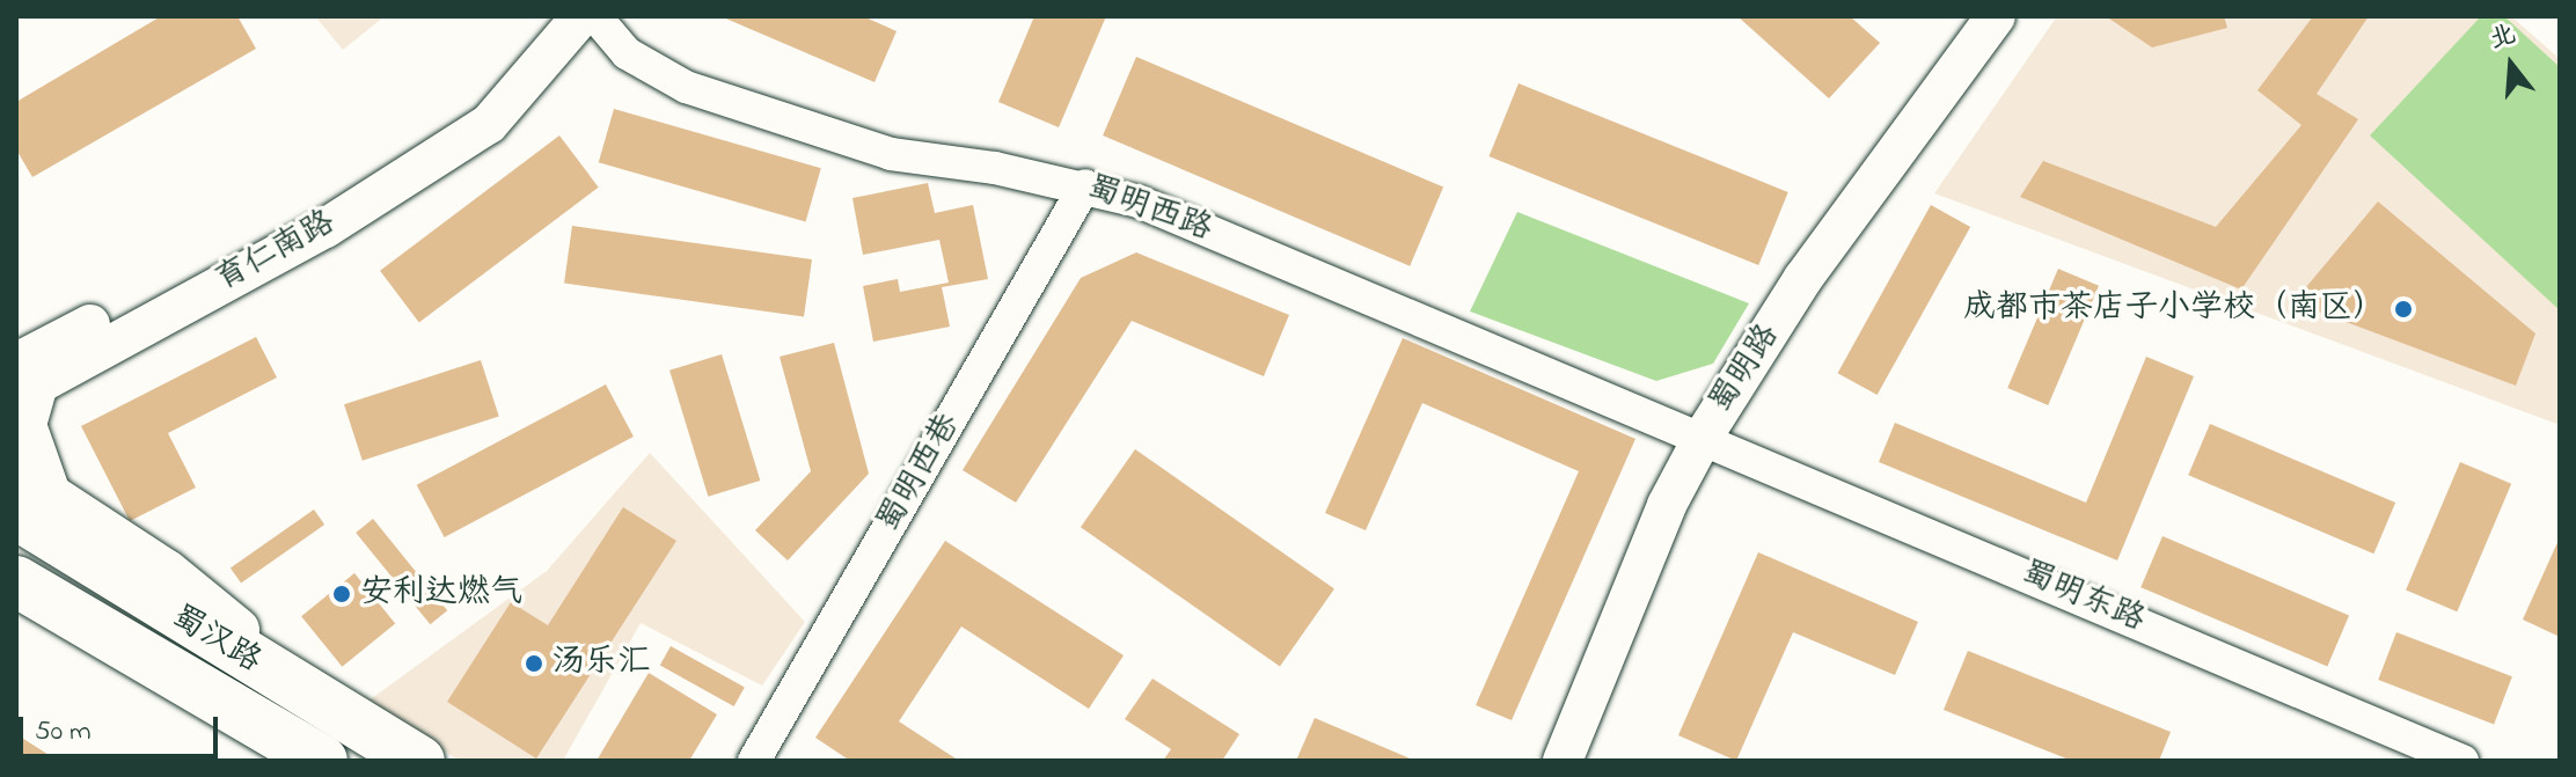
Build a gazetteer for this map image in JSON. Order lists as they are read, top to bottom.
{
  "streets": {
    "highway": ["蜀汉路"],
    "street": [
      "蜀明西路",
      "育仁南路",
      "蜀明路",
      "蜀明西巷",
      "蜀明东路"
    ]
  },
  "crossings": [
    ["蜀明西路", "蜀明路"],
    ["蜀明西路", "蜀明西巷"],
    ["蜀明西路", "蜀明东路"],
    ["育仁南路", "蜀汉路"],
    ["蜀明路", "蜀明东路"]
  ],
  "places": ["成都市茶店子小学校（南区）", "安利达燃气", "汤乐汇"],
  "scale_bar": "50 m",
  "north": "top"
}
